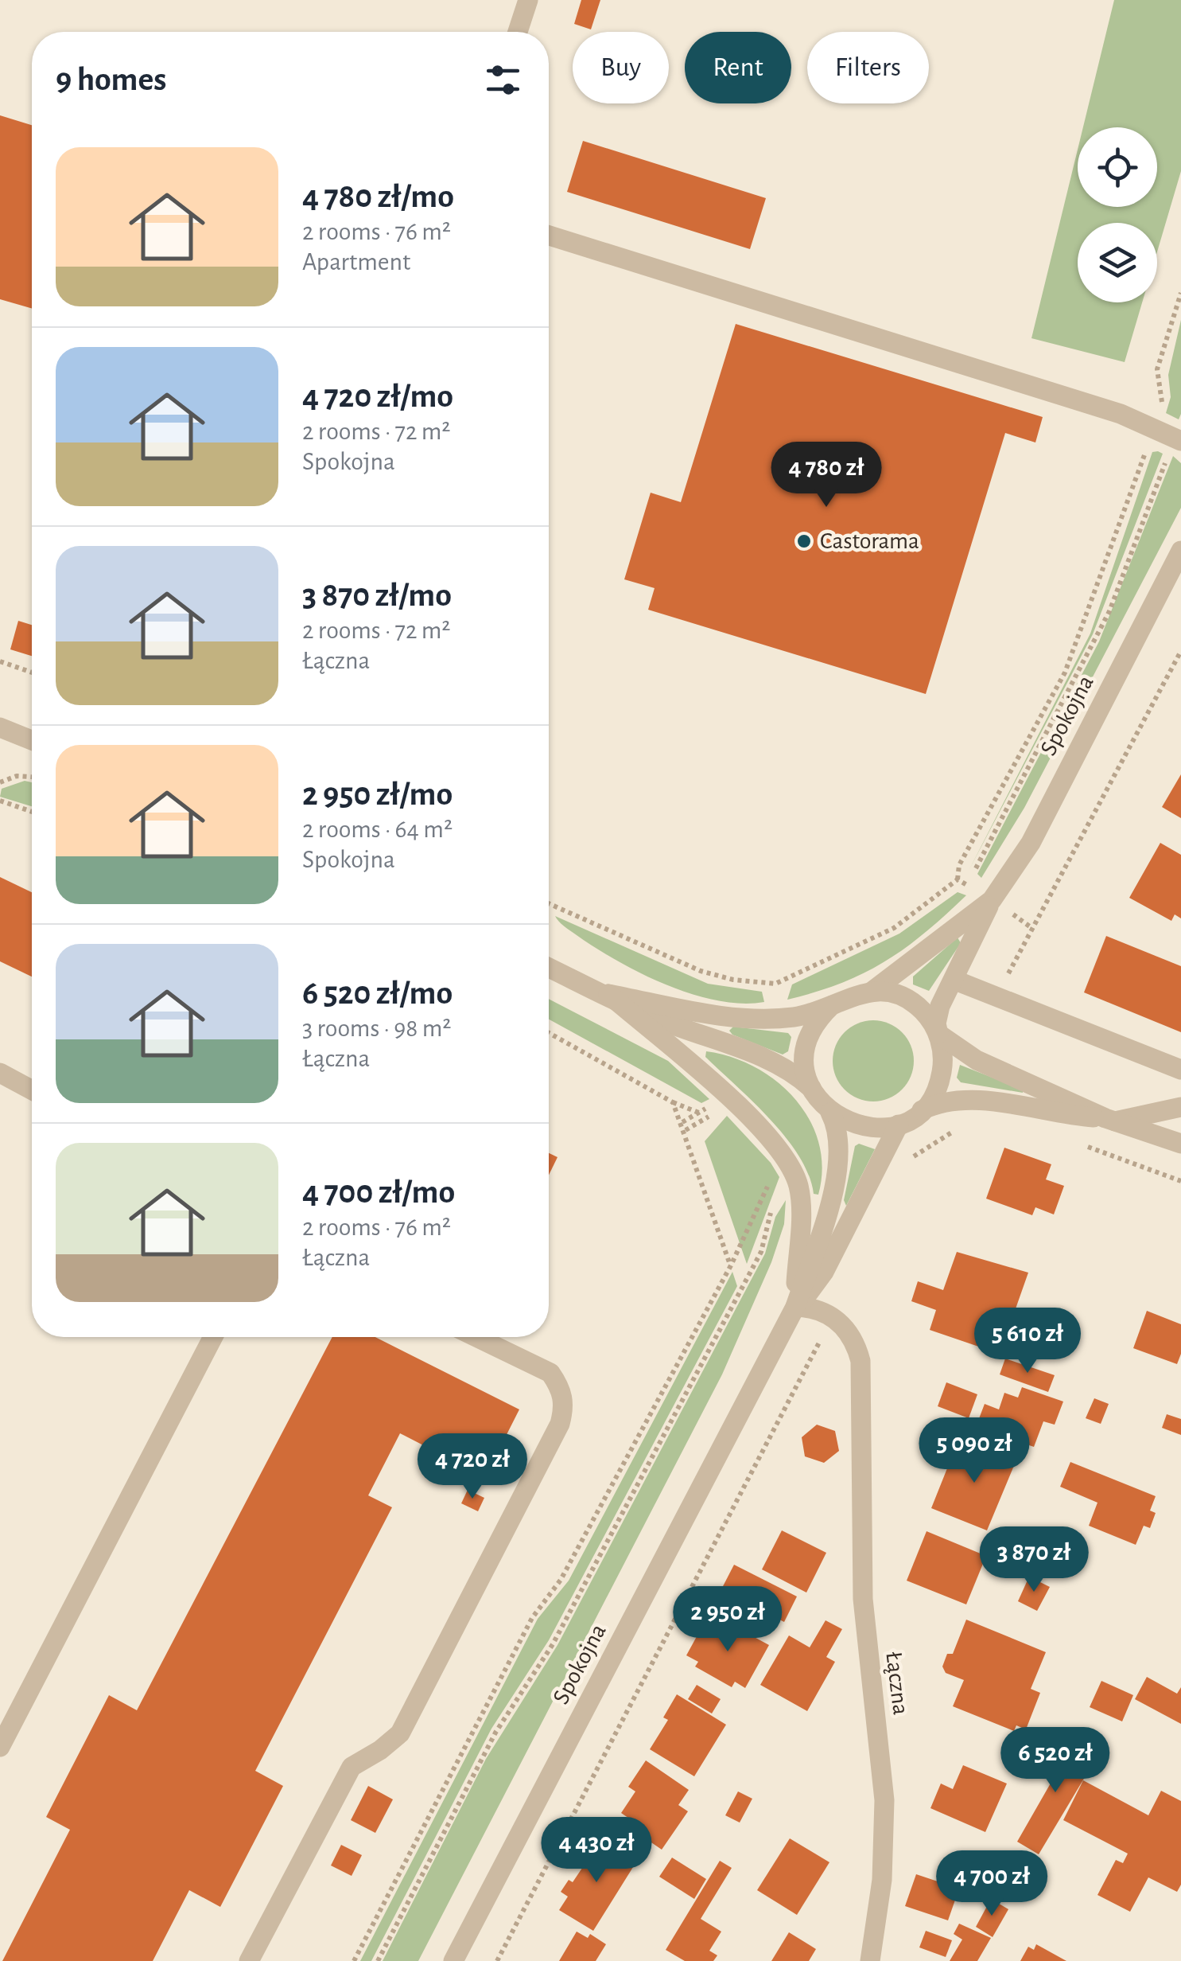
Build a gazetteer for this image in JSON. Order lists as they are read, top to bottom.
{
  "streets": {
    "street": ["Spokojna", "Łączna"]
  },
  "places": ["Castorama"],
  "page": {
    "chip": ["Buy", "Rent", "Filters"],
    "heading": "9 homes",
    "list": [
      {
        "name": "4 780 zł/mo",
        "note": "2 rooms · 76 m² · Apartment"
      },
      {
        "name": "4 720 zł/mo",
        "note": "2 rooms · 72 m² · Spokojna"
      },
      {
        "name": "3 870 zł/mo",
        "note": "2 rooms · 72 m² · Łączna"
      },
      {
        "name": "2 950 zł/mo",
        "note": "2 rooms · 64 m² · Spokojna"
      },
      {
        "name": "6 520 zł/mo",
        "note": "3 rooms · 98 m² · Łączna"
      },
      {
        "name": "4 700 zł/mo",
        "note": "2 rooms · 76 m² · Łączna"
      }
    ],
    "price": [
      "4 780 zł",
      "5 610 zł",
      "5 090 zł",
      "4 720 zł",
      "3 870 zł",
      "2 950 zł",
      "6 520 zł",
      "4 430 zł",
      "4 700 zł"
    ]
  }
}
